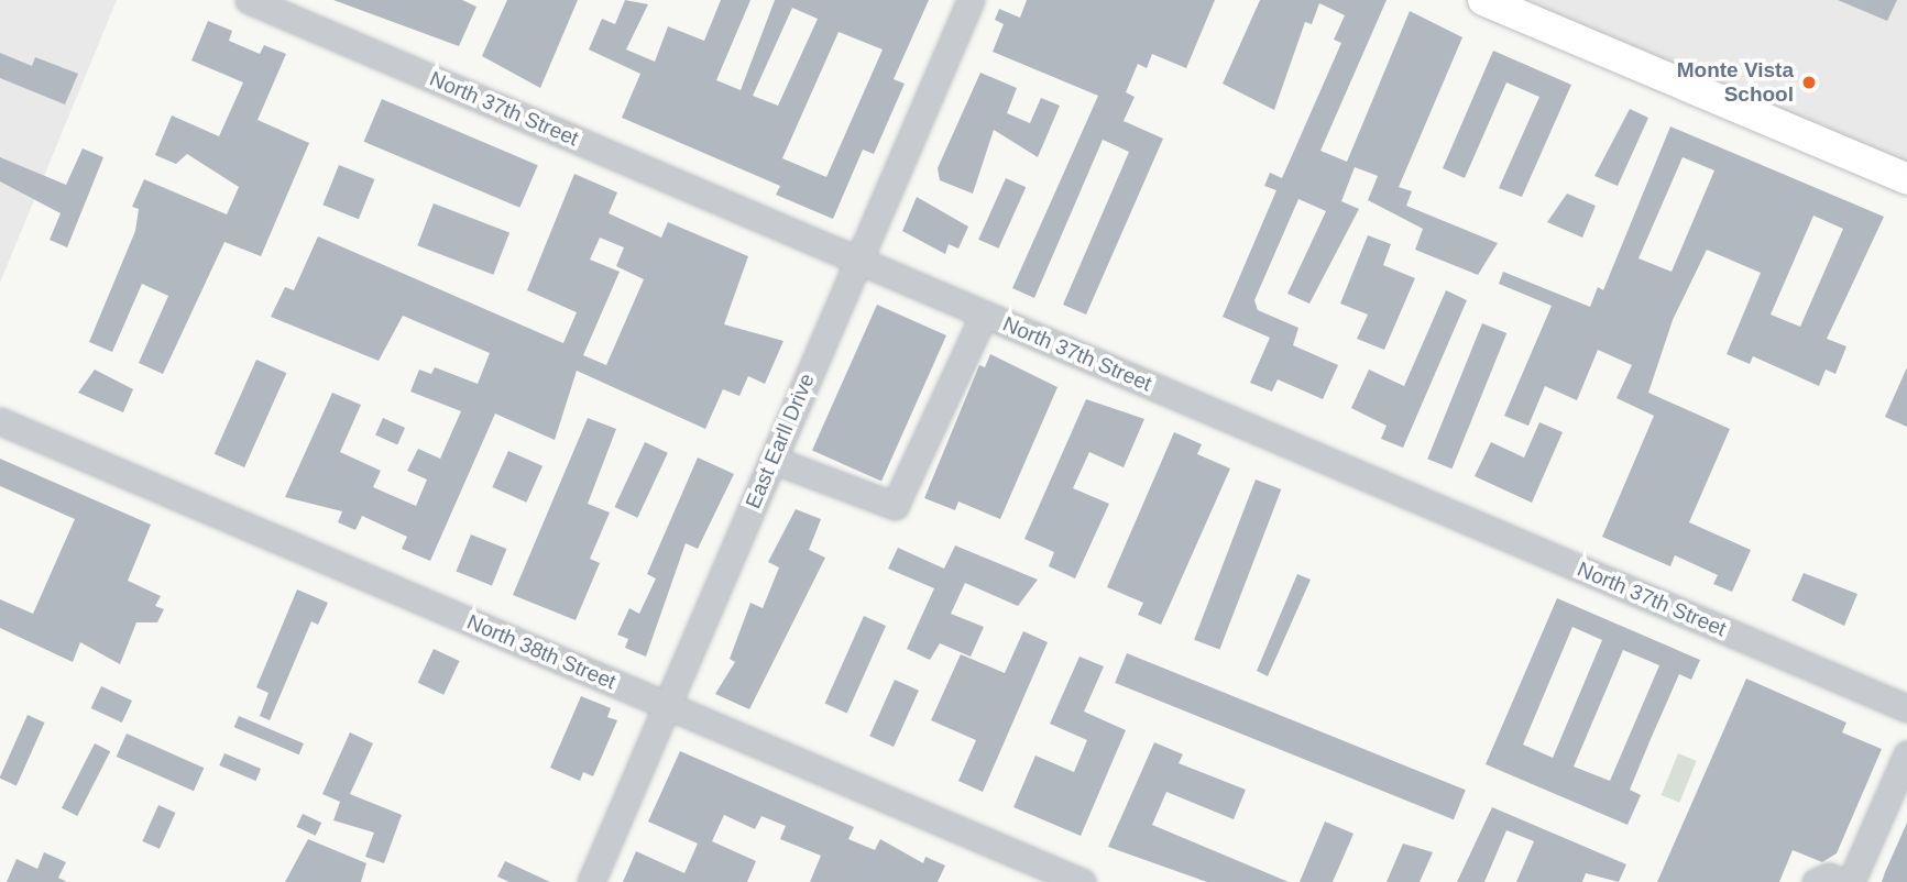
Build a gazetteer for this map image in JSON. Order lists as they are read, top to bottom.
{
  "streets": {
    "street": ["North 37th Street", "East Earll Drive", "North 38th Street"]
  },
  "crossings": [
    ["North 37th Street", "East Earll Drive"],
    ["East Earll Drive", "North 38th Street"]
  ],
  "places": ["Monte Vista School"]
}
